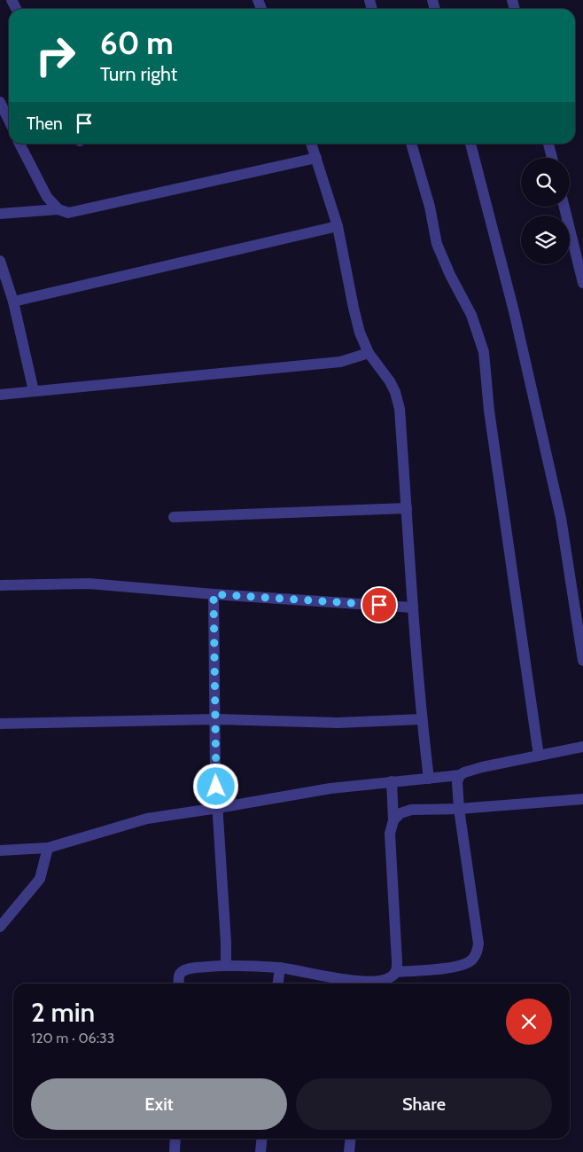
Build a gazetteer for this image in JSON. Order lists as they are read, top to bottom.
{
  "page": {
    "turn": ["60 m", "Turn right"],
    "then": "Then",
    "heading": ["2 min", "120 m · 06:33"],
    "buttons": ["Exit", "Share"]
  }
}
